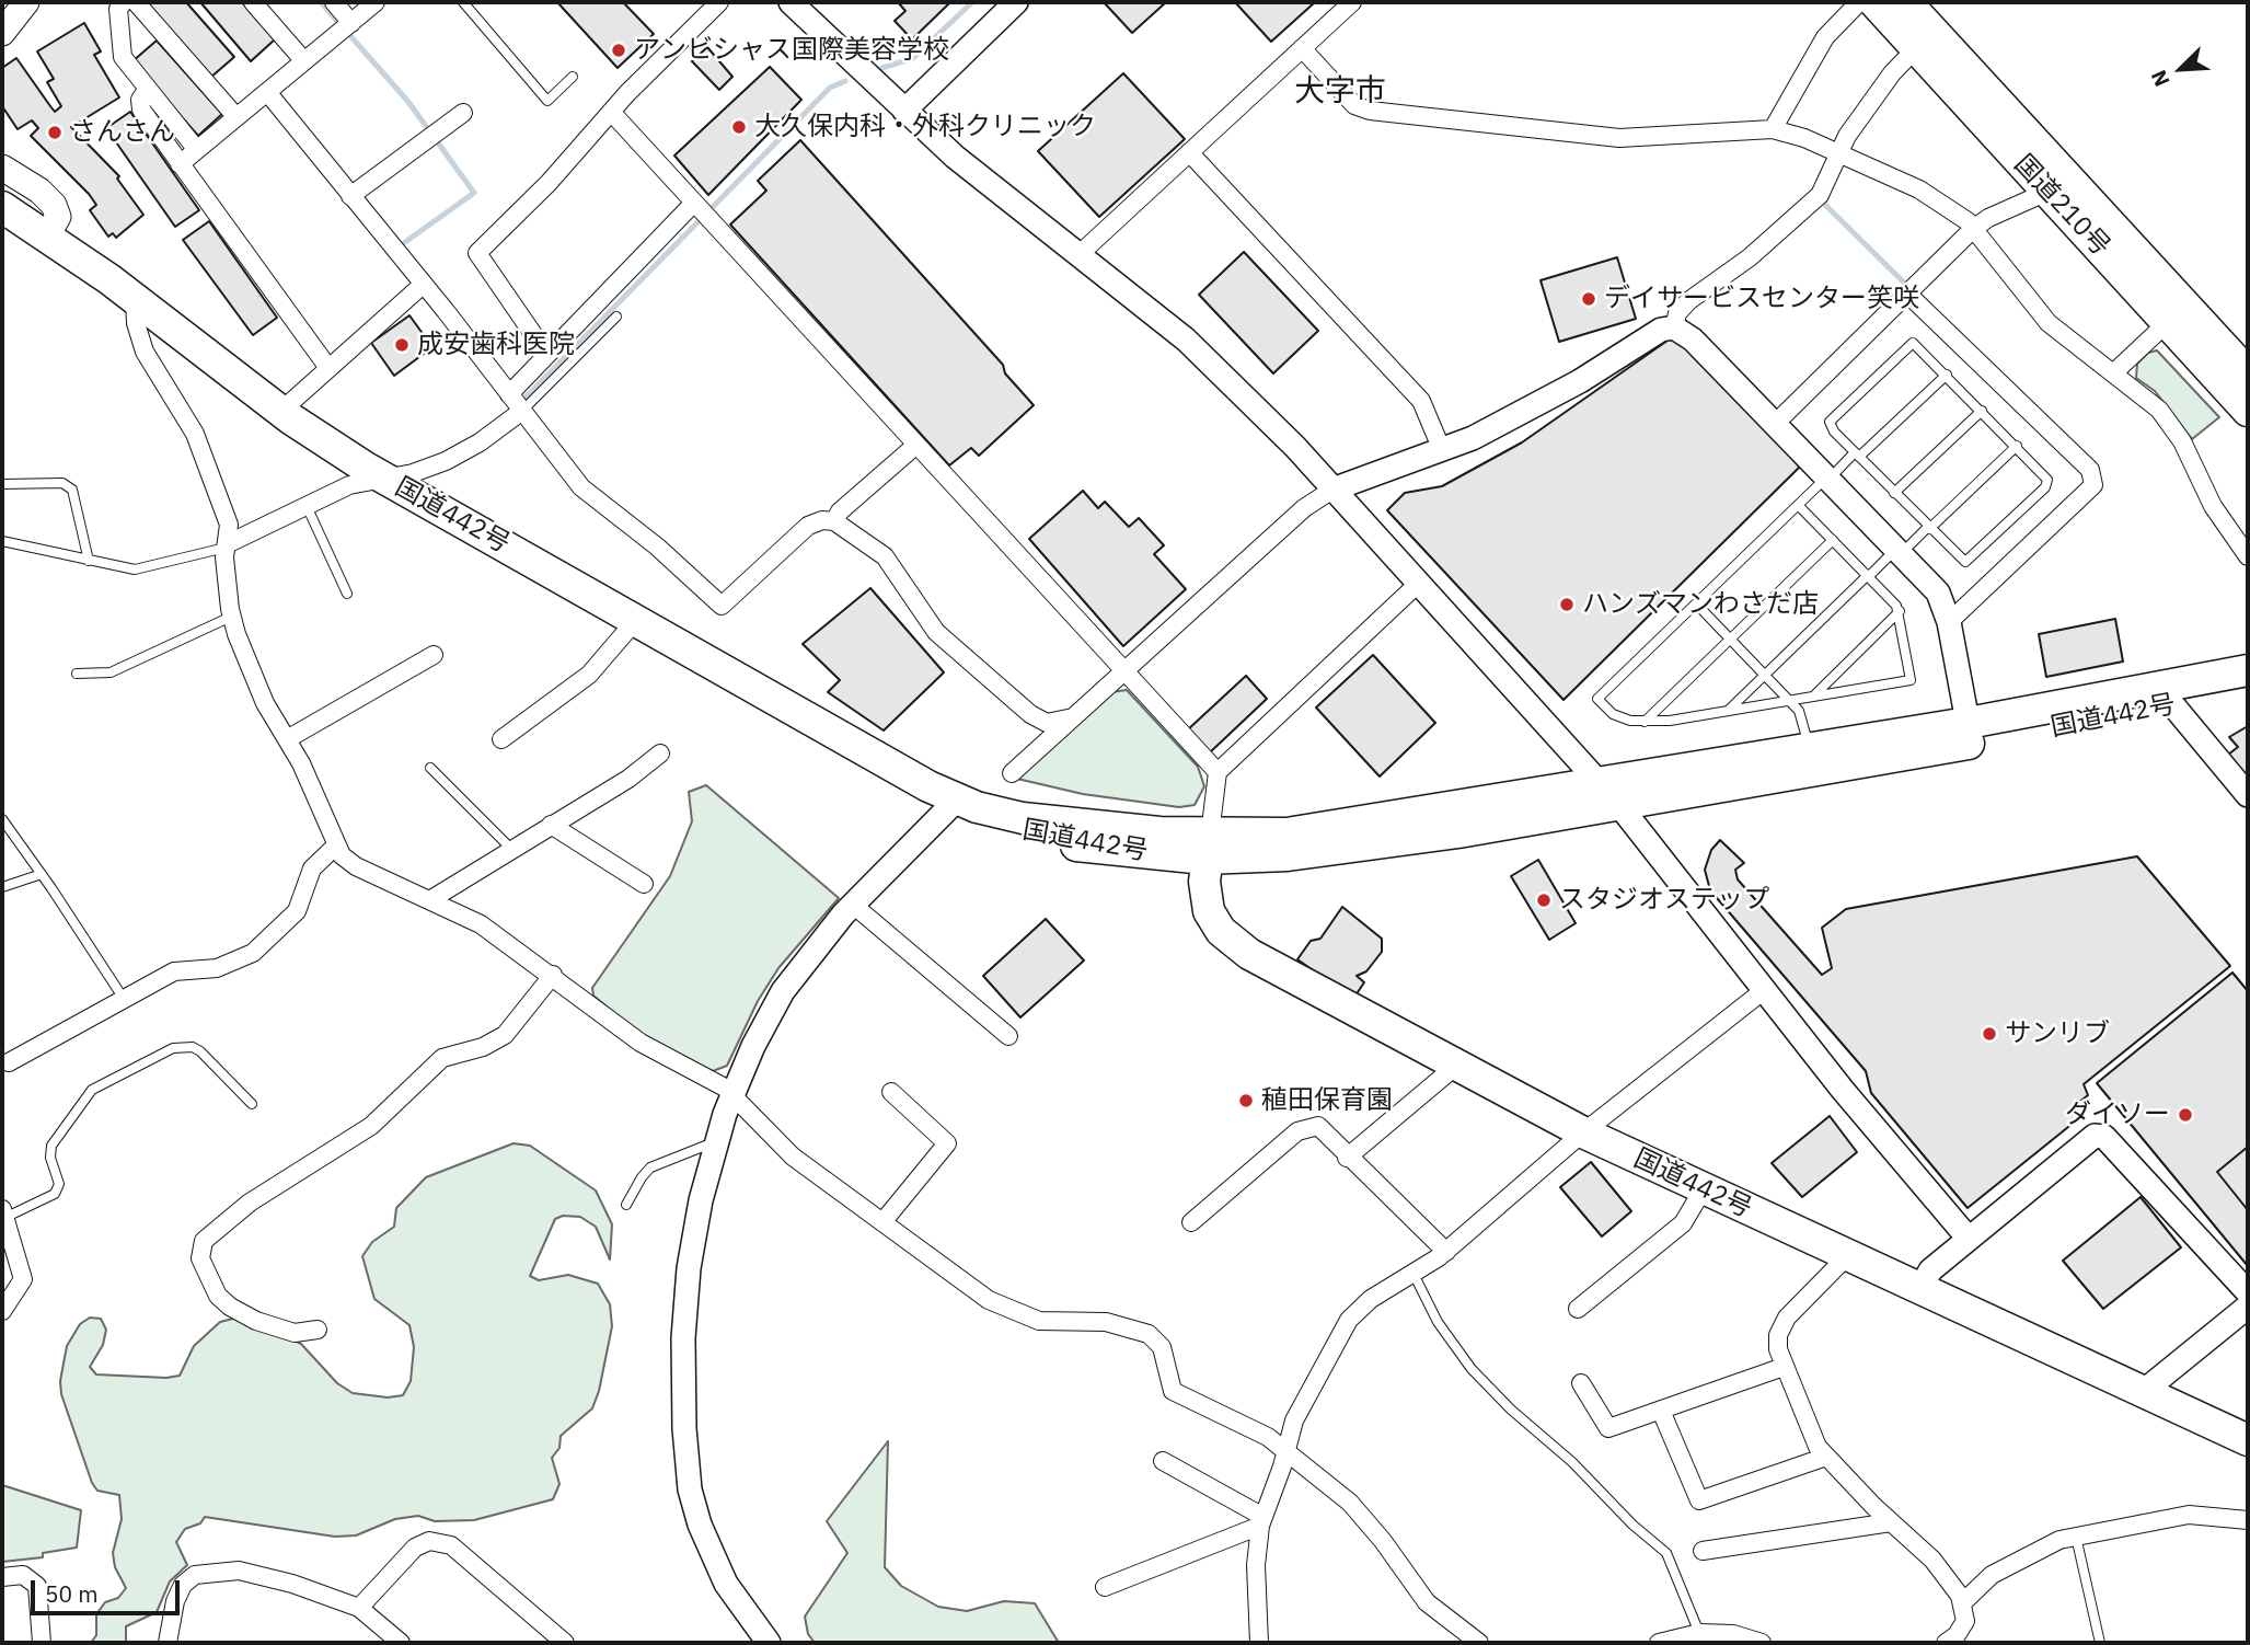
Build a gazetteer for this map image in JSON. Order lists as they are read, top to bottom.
{
  "streets": {
    "highway": ["国道210号", "国道442号"]
  },
  "districts": ["大字市"],
  "places": [
    "アンビシャス国際美容学校",
    "大久保内科・外科クリニック",
    "さんさん",
    "デイサービスセンター笑咲",
    "成安歯科医院",
    "ハンズマンわさだ店",
    "スタジオステップ",
    "サンリブ",
    "稙田保育園",
    "ダイソー"
  ],
  "scale_bar": "50 m",
  "north": "bottom left"
}
